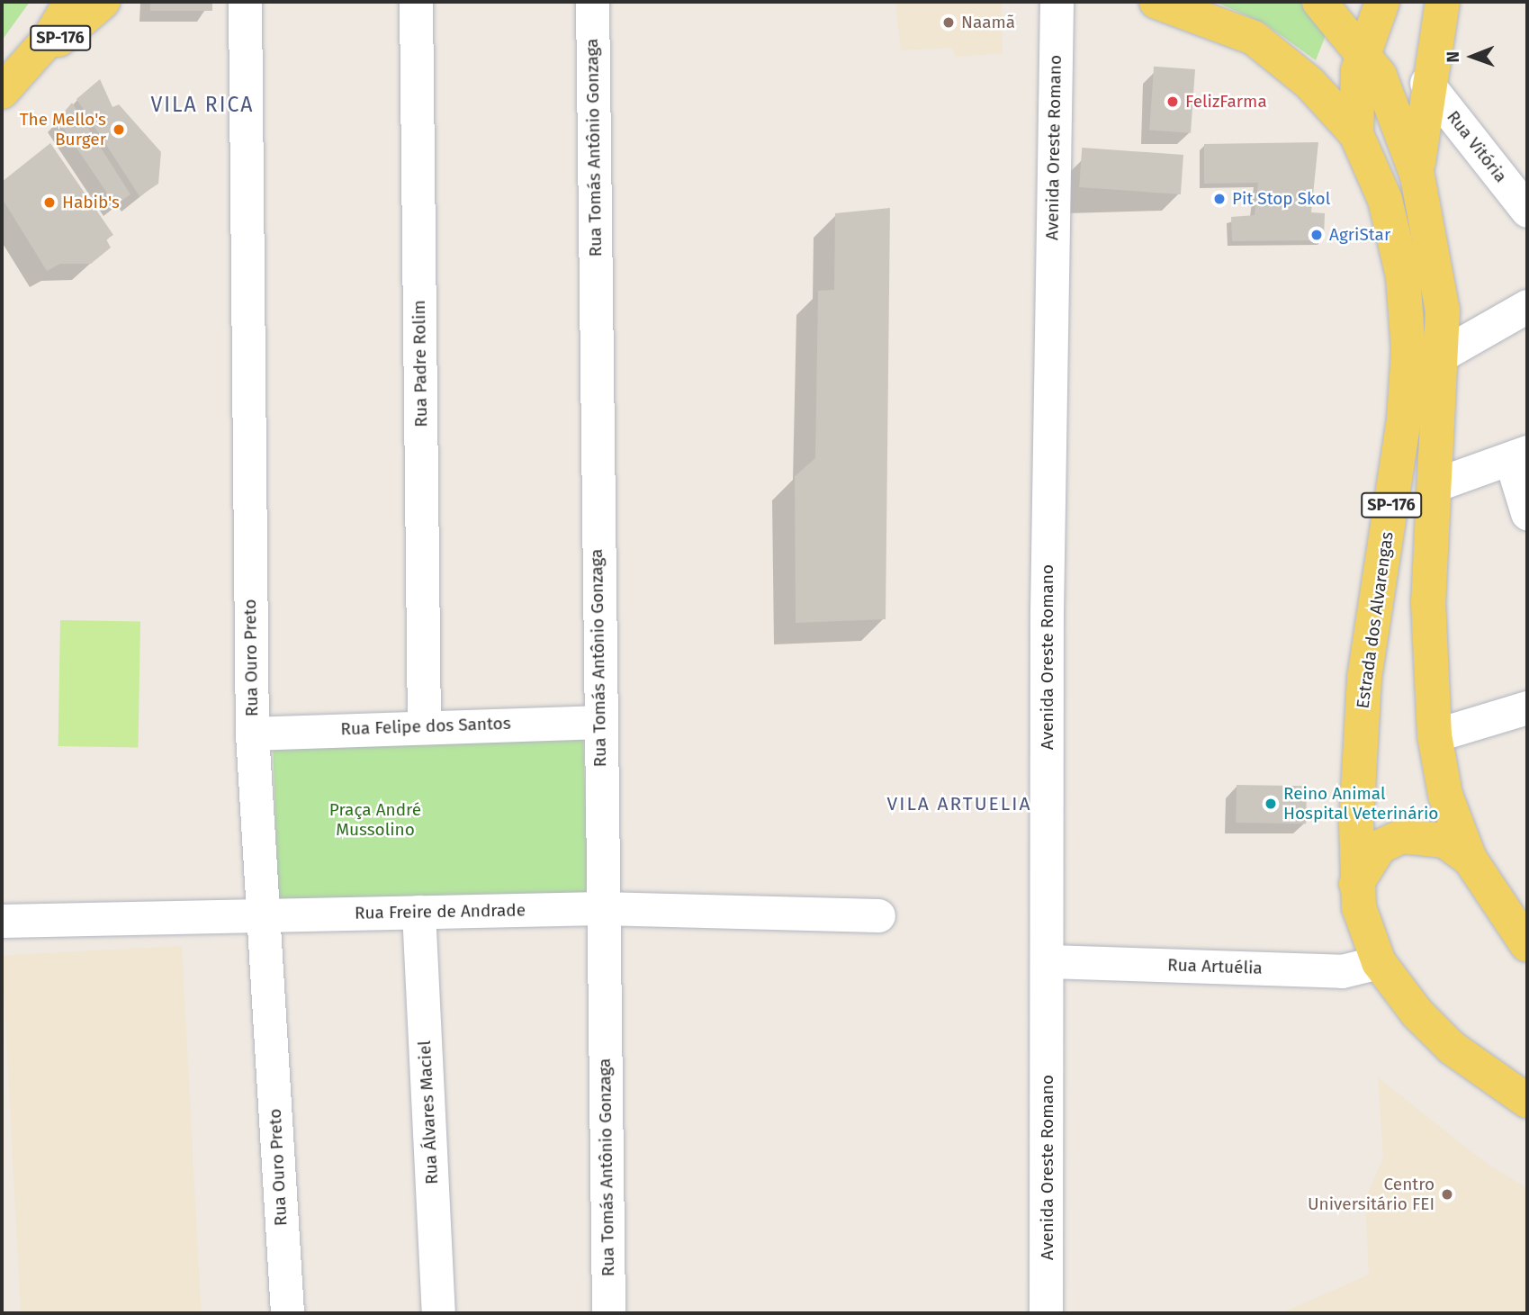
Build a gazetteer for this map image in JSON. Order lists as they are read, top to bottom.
{
  "streets": {
    "main road": ["SP-176", "Estrada dos Alvarengas"],
    "street": [
      "Rua Vitória",
      "Rua Tomás Antônio Gonzaga",
      "Avenida Oreste Romano",
      "Rua Padre Rolim",
      "Rua Ouro Preto",
      "Rua Felipe dos Santos",
      "Rua Freire de Andrade",
      "Rua Artuélia",
      "Rua Álvares Maciel"
    ]
  },
  "crossings": [
    ["Rua Tomás Antônio Gonzaga", "Rua Felipe dos Santos"],
    ["Rua Tomás Antônio Gonzaga", "Rua Freire de Andrade"],
    ["Avenida Oreste Romano", "Rua Artuélia"],
    ["Rua Padre Rolim", "Rua Felipe dos Santos"],
    ["Estrada dos Alvarengas", "Rua Artuélia"],
    ["Rua Ouro Preto", "Rua Felipe dos Santos"],
    ["Rua Ouro Preto", "Rua Freire de Andrade"],
    ["Rua Freire de Andrade", "Rua Álvares Maciel"]
  ],
  "districts": ["VILA RICA", "VILA ARTUELIA"],
  "parks": ["Praça André Mussolino"],
  "places": [
    "Naamã",
    "FelizFarma",
    "The Mello's Burger",
    "Pit Stop Skol",
    "Habib's",
    "AgriStar",
    "Reino Animal Hospital Veterinário",
    "Centro Universitário FEI"
  ],
  "north": "left"
}
